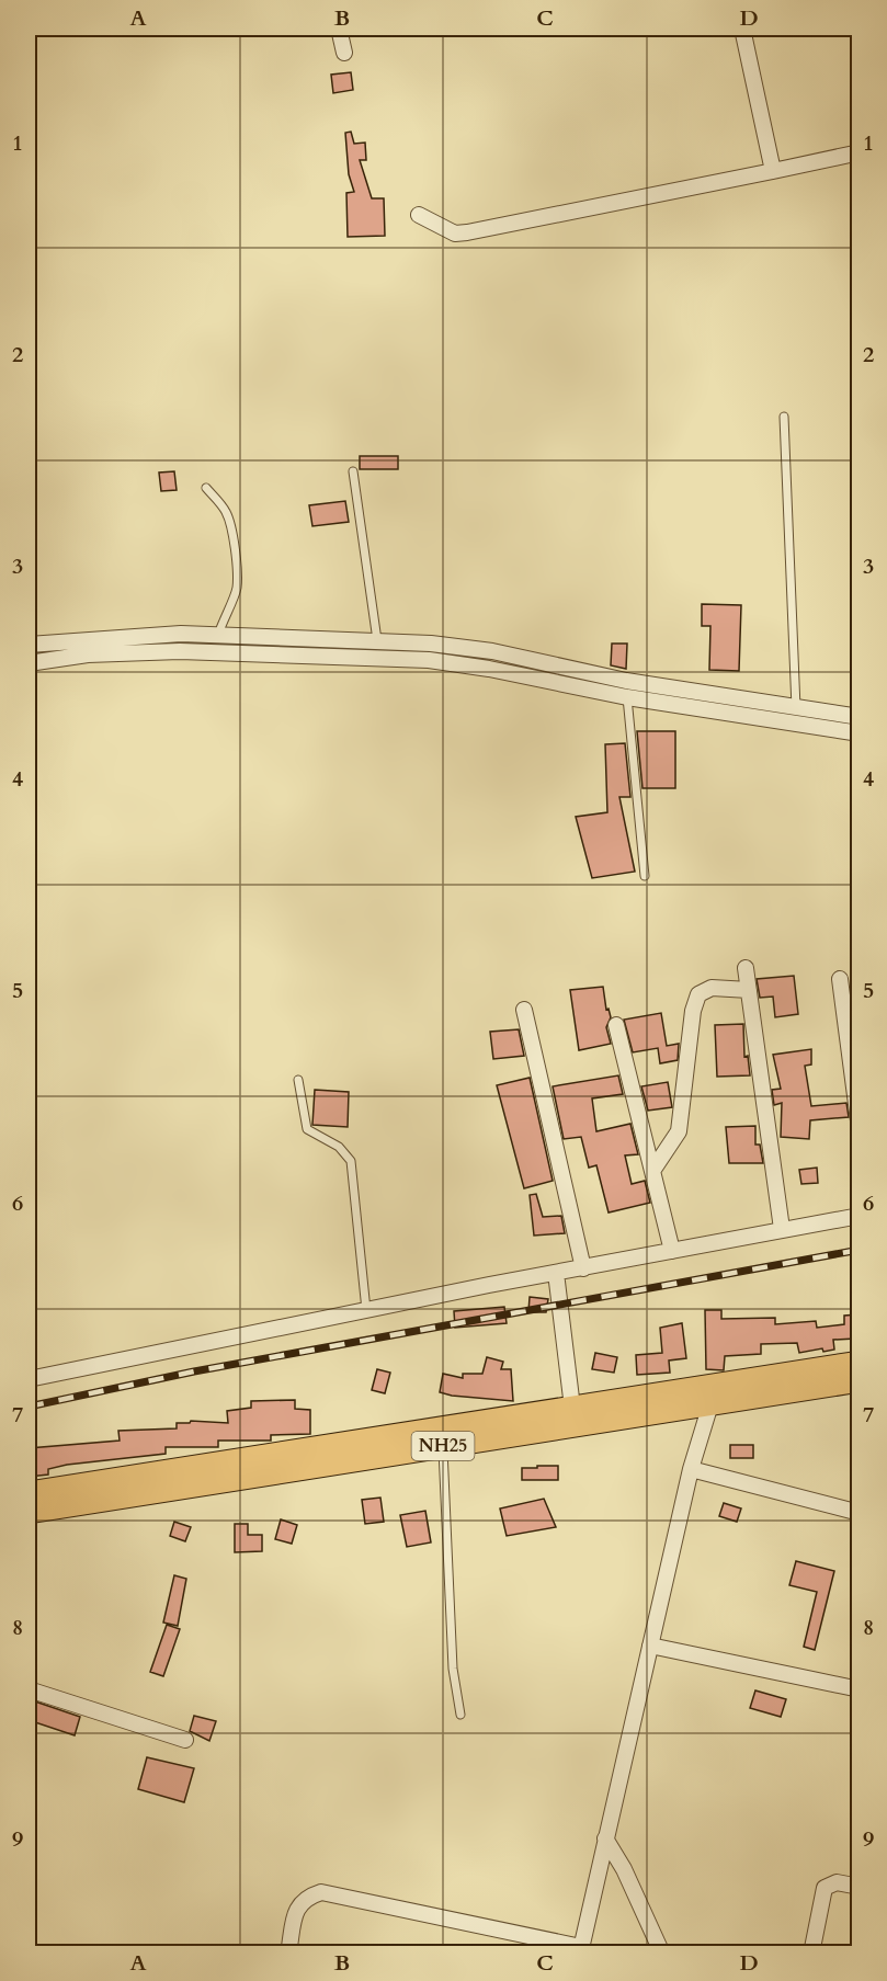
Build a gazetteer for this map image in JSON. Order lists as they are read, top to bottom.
{
  "streets": {
    "main road": ["NH25"]
  },
  "grid": {
    "columns": [
      "A",
      "B",
      "C",
      "D"
    ],
    "rows": [
      "1",
      "2",
      "3",
      "4",
      "5",
      "6",
      "7",
      "8",
      "9"
    ]
  }
}
